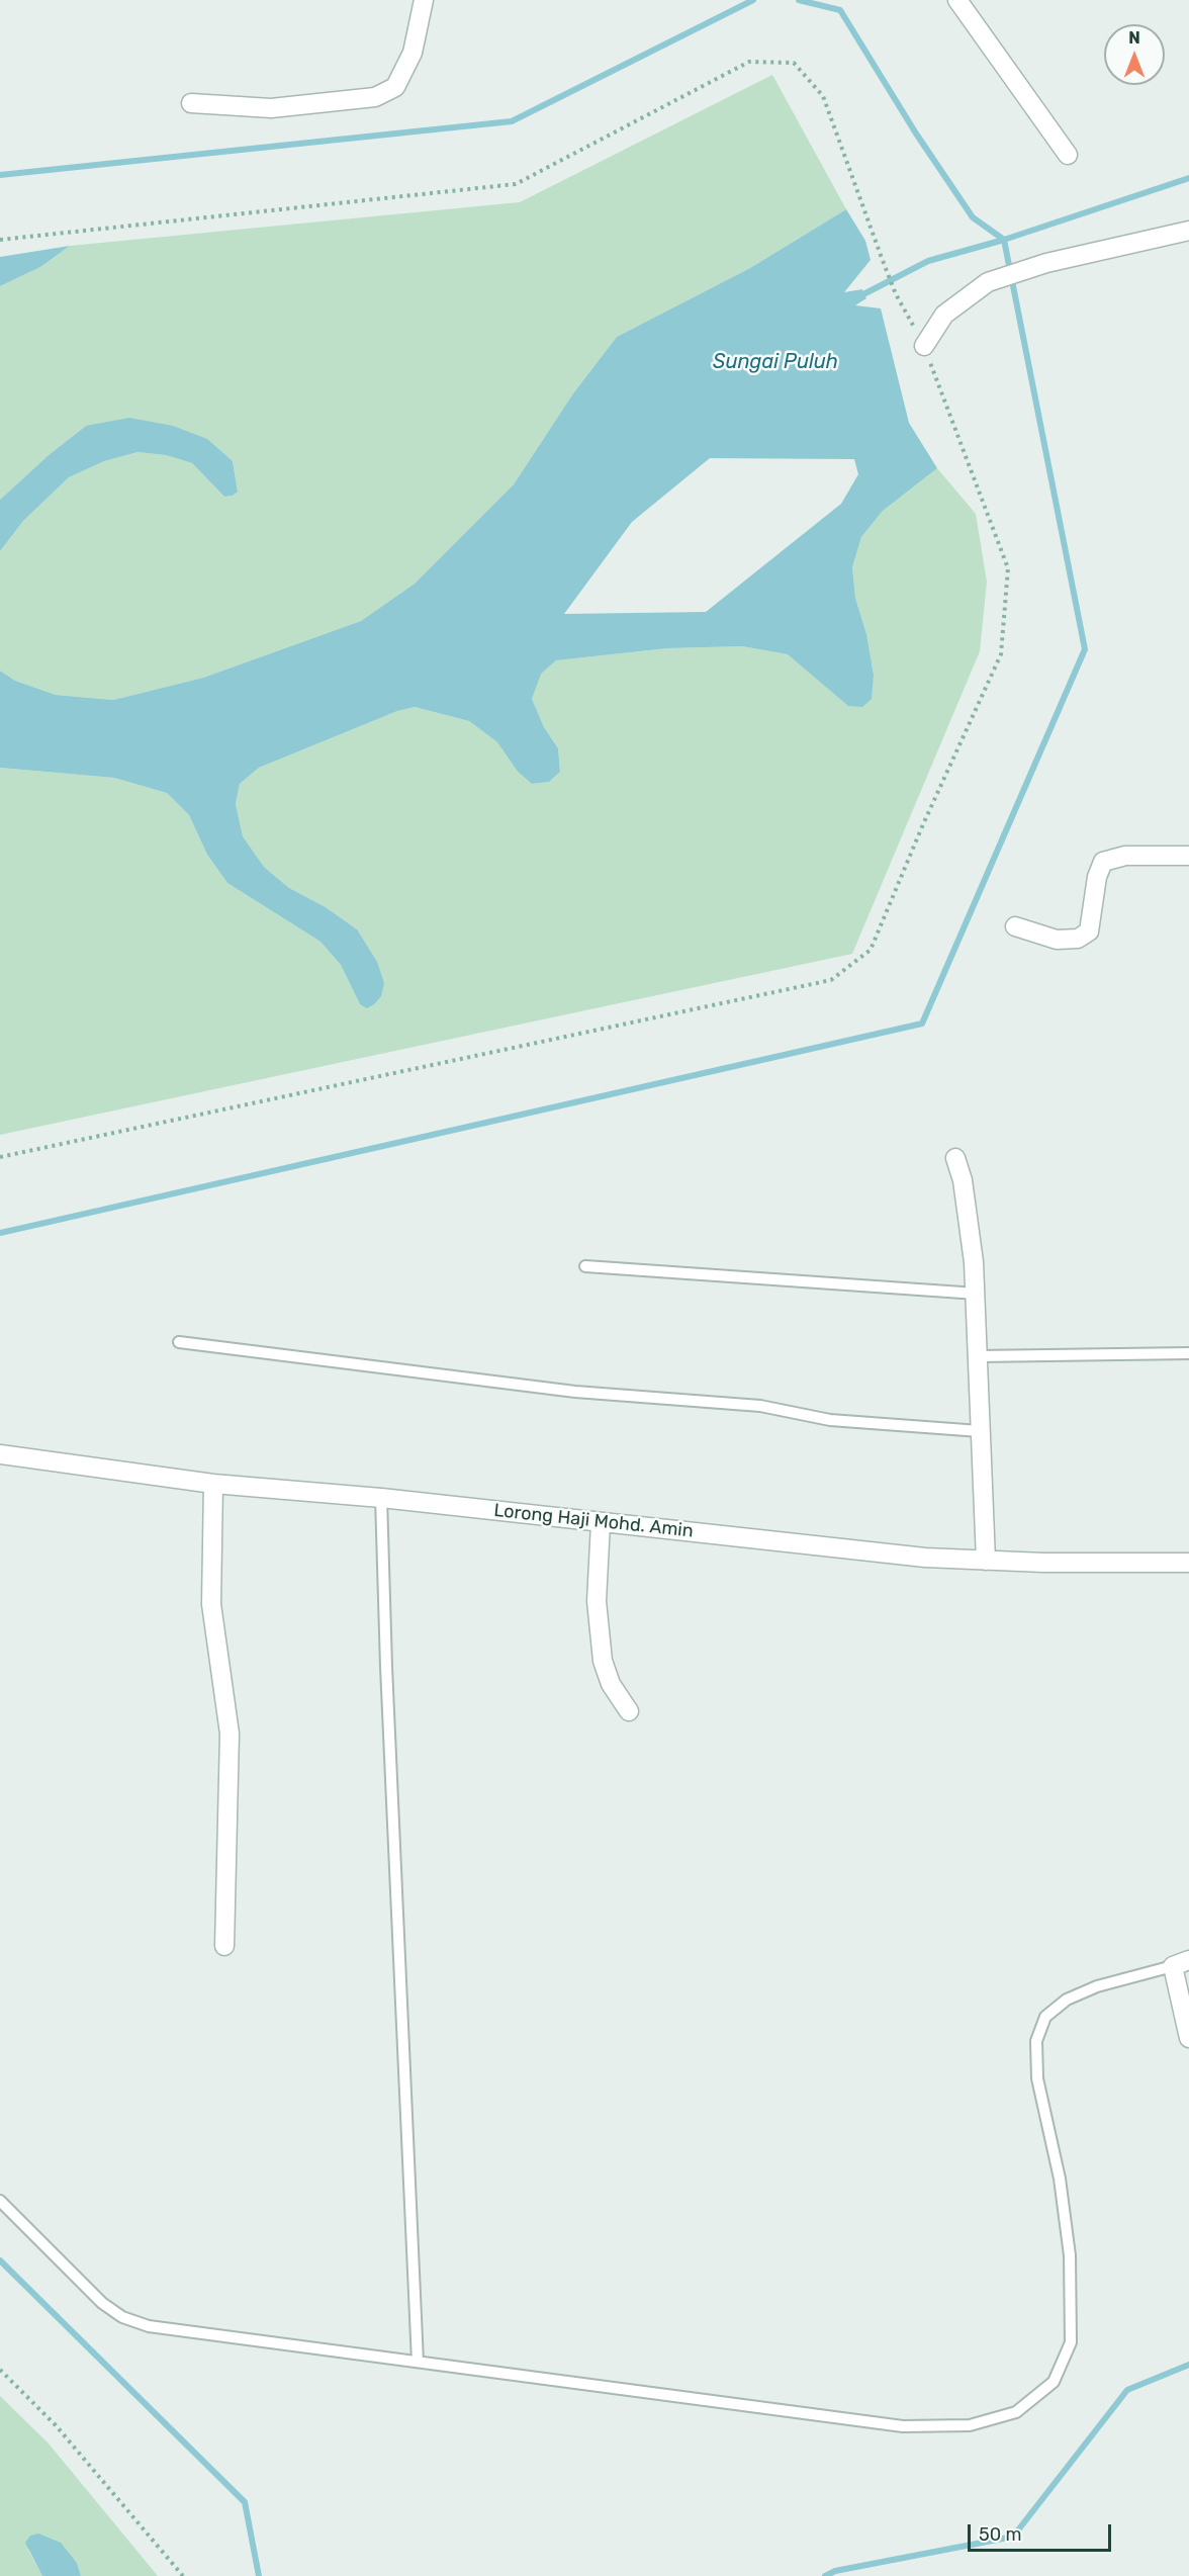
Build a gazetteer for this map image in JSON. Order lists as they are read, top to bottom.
{
  "streets": {
    "street": ["Lorong Haji Mohd. Amin"]
  },
  "water": ["Sungai Puluh"],
  "scale_bar": "50 m",
  "north": "top"
}
